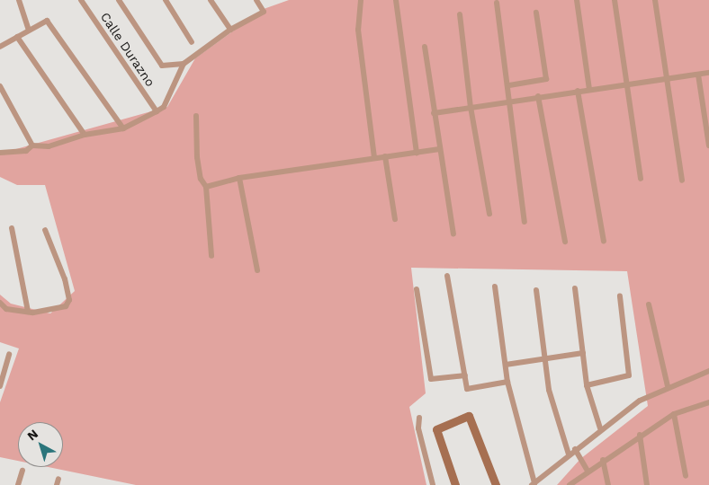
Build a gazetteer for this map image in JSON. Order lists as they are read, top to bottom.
{
  "streets": {
    "street": ["Calle Durazno"]
  },
  "north": "top left"
}
